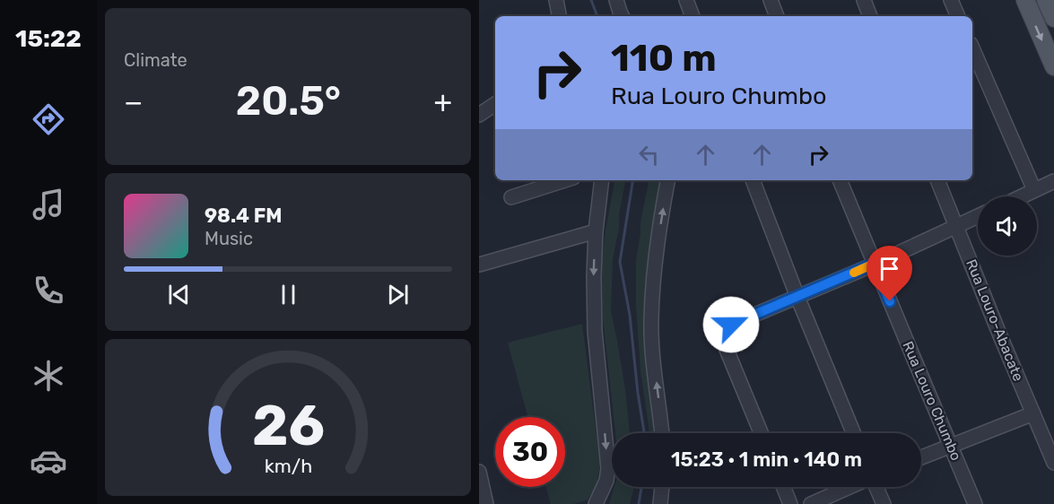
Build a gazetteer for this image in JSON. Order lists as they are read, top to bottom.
{
  "streets": {
    "street": ["Rua Louro-Abacate", "Rua Louro Chumbo"]
  },
  "page": {
    "tabs": "15:22",
    "tile": "Climate",
    "turn": ["110 m", "Rua Louro Chumbo"],
    "heat": ["−", "20.5°", "+"],
    "song": ["98.4 FM", "Music"],
    "limit": "30",
    "trip": "15:23 · 1 min · 140 m",
    "gauge": ["26", "km/h"]
  }
}
